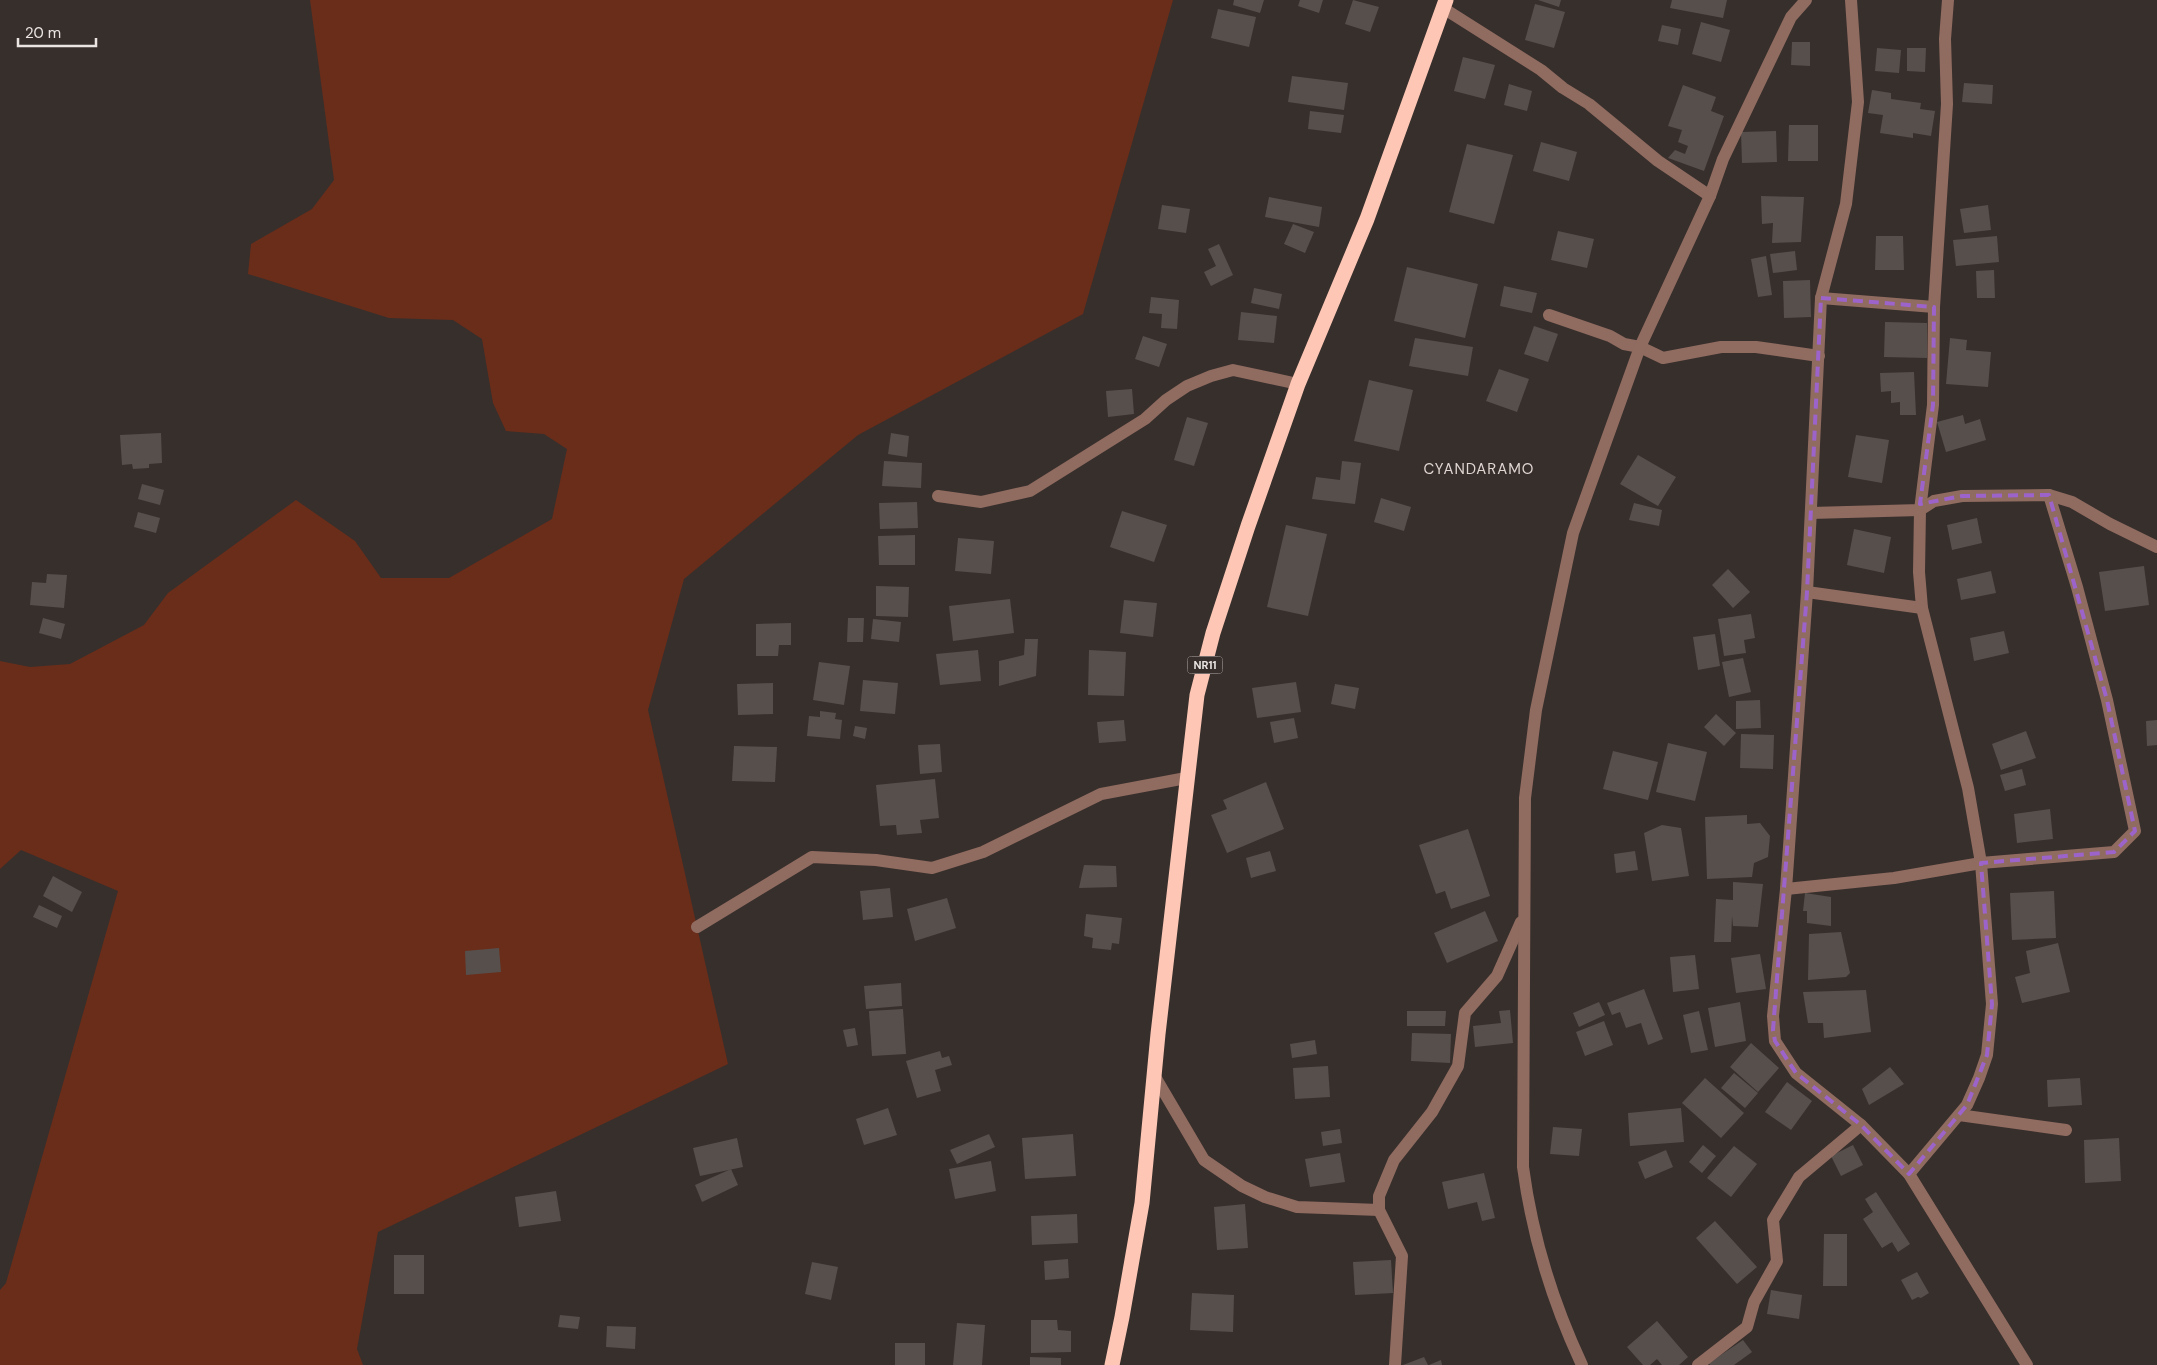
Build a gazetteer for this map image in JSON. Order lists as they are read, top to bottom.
{
  "streets": {
    "highway": ["NR11"]
  },
  "districts": ["CYANDARAMO"],
  "scale_bar": "20 m"
}
